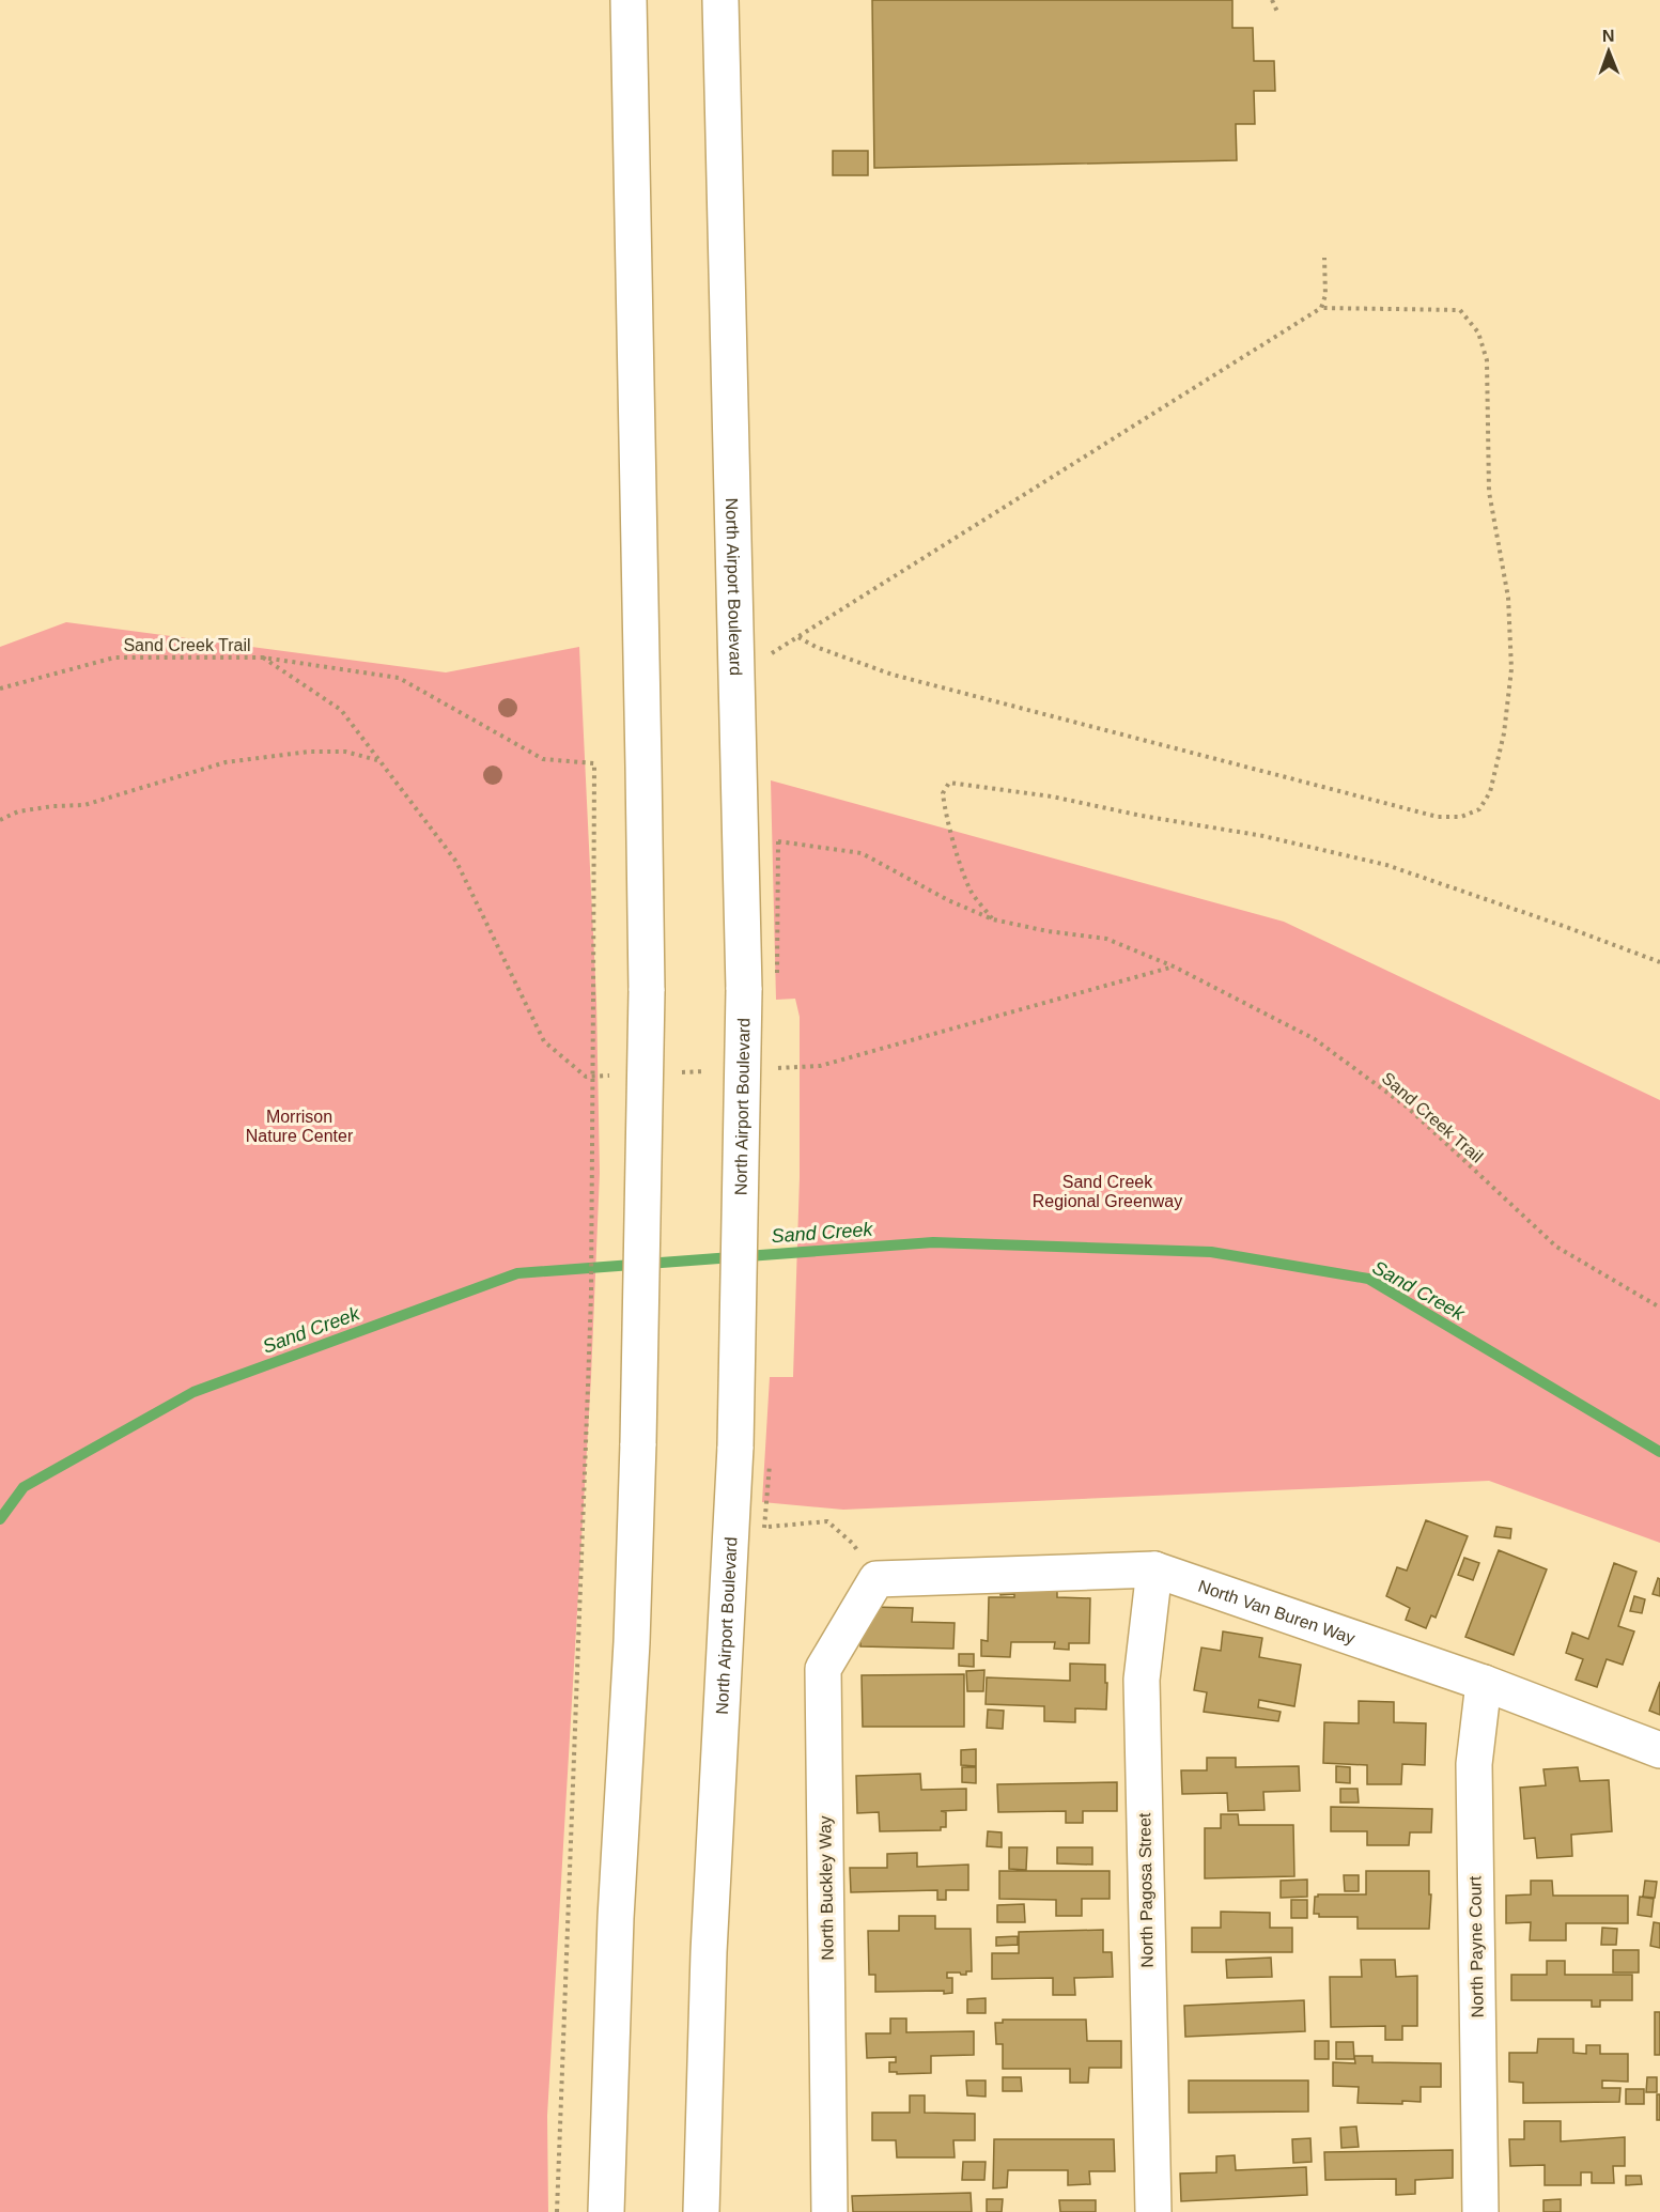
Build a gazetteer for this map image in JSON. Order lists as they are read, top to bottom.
{
  "streets": {
    "main road": [
      "North Airport Boulevard",
      "North Van Buren Way",
      "North Buckley Way",
      "North Pagosa Street",
      "North Payne Court"
    ],
    "path": ["Sand Creek Trail"]
  },
  "crossings": [
    ["North Van Buren Way", "North Buckley Way"],
    ["North Van Buren Way", "North Pagosa Street"],
    ["North Van Buren Way", "North Payne Court"]
  ],
  "water": ["Sand Creek"],
  "parks": ["Morrison Nature Center", "Sand Creek Regional Greenway"],
  "north": "top"
}
